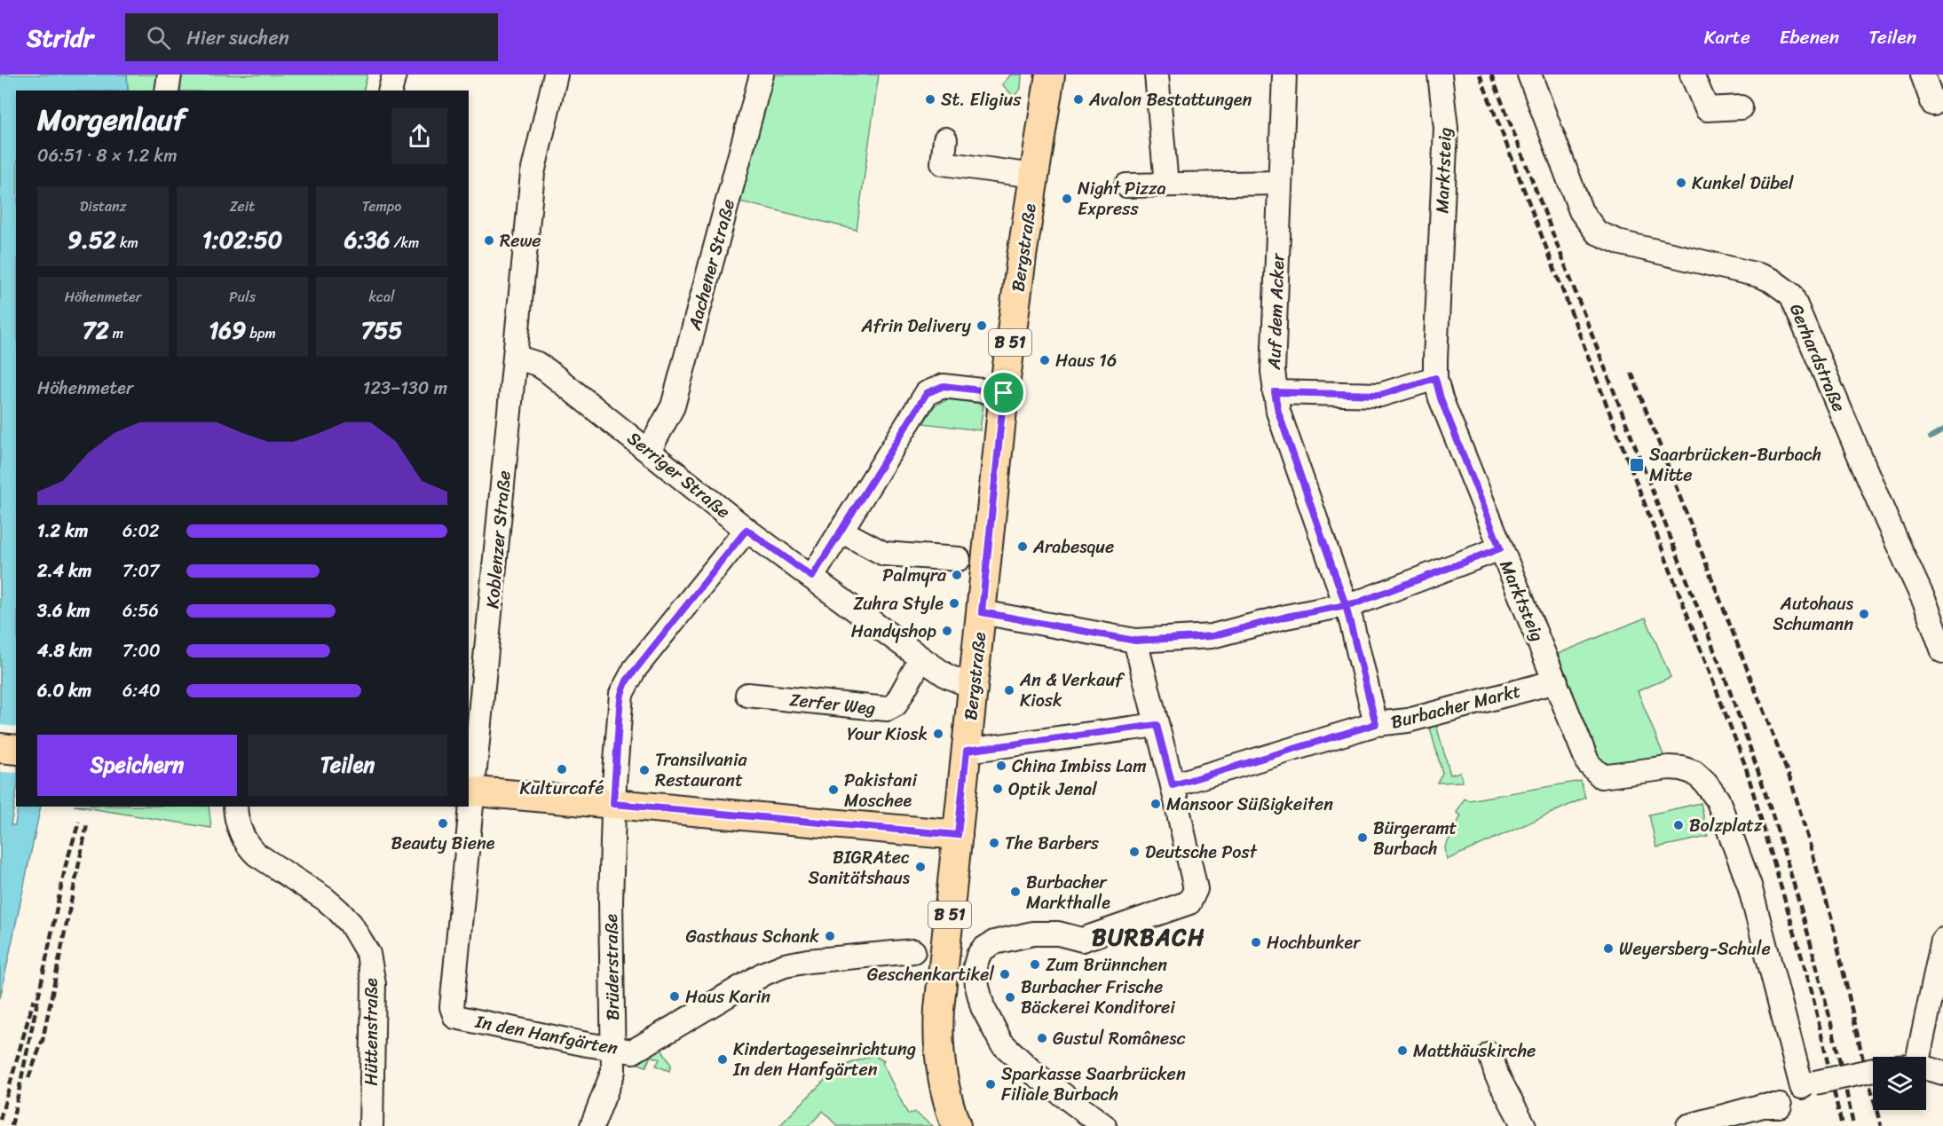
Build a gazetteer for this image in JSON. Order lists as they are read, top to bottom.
{
  "streets": {
    "main road": ["Bergstraße", "B 51"],
    "street": [
      "Marktsteig",
      "Aachener Straße",
      "Auf dem Acker",
      "Gerhardstraße",
      "Serriger Straße",
      "Koblenzer Straße",
      "Zerfer Weg",
      "Burbacher Markt",
      "Brüderstraße",
      "Hüttenstraße",
      "In den Hanfgärten"
    ]
  },
  "crossings": [
    ["Marktsteig", "Burbacher Markt"],
    ["Bergstraße", "Serriger Straße"],
    ["Aachener Straße", "Serriger Straße"],
    ["Auf dem Acker", "Burbacher Markt"],
    ["Serriger Straße", "Koblenzer Straße"],
    ["Serriger Straße", "Zerfer Weg"],
    ["Serriger Straße", "Brüderstraße"],
    ["Koblenzer Straße", "In den Hanfgärten"],
    ["Brüderstraße", "In den Hanfgärten"]
  ],
  "districts": ["BURBACH"],
  "places": {
    "other": [
      "St. Eligius",
      "Avalon Bestattungen",
      "Kunkel Dübel",
      "Night Pizza Express",
      "Rewe",
      "Afrin Delivery",
      "Haus 16",
      "Arabesque",
      "Palmyra",
      "Zuhra Style",
      "Autohaus Schumann",
      "Handyshop",
      "An & Verkauf Kiosk",
      "Your Kiosk",
      "China Imbiss Lam",
      "Kulturcafé",
      "Transilvania Restaurant",
      "Optik Jenal",
      "Pakistani Moschee",
      "Mansoor Süßigkeiten",
      "Beauty Biene",
      "Bolzplatz",
      "Bürgeramt Burbach",
      "The Barbers",
      "Deutsche Post",
      "BIGRAtec Sanitätshaus",
      "Burbacher Markthalle",
      "Gasthaus Schank",
      "Hochbunker",
      "Weyersberg-Schule",
      "Zum Brünnchen",
      "Geschenkartikel",
      "Haus Karin",
      "Burbacher Frische Bäckerei Konditorei",
      "Gustul Românesc",
      "Matthäuskirche",
      "Kindertageseinrichtung In den Hanfgärten",
      "Sparkasse Saarbrücken Filiale Burbach"
    ],
    "transit": ["Saarbrücken-Burbach Mitte"]
  },
  "page": {
    "header": "Stridr",
    "search": "Hier suchen",
    "nav": ["Karte", "Ebenen", "Teilen"],
    "heading": ["Morgenlauf", "06:51 · 8 × 1.2 km"],
    "stats": [
      ["Distanz", "9.52 km"],
      ["Zeit", "1:02:50"],
      ["Tempo", "6:36 /km"],
      ["Höhenmeter", "72 m"],
      ["Puls", "169 bpm"],
      ["kcal", "755"]
    ],
    "chart": ["Höhenmeter", "123–130 m"],
    "list": [
      {
        "name": "1.2 km",
        "note": "6:02"
      },
      {
        "name": "2.4 km",
        "note": "7:07"
      },
      {
        "name": "3.6 km",
        "note": "6:56"
      },
      {
        "name": "4.8 km",
        "note": "7:00"
      },
      {
        "name": "6.0 km",
        "note": "6:40"
      }
    ],
    "buttons": ["Speichern", "Teilen"]
  }
}
